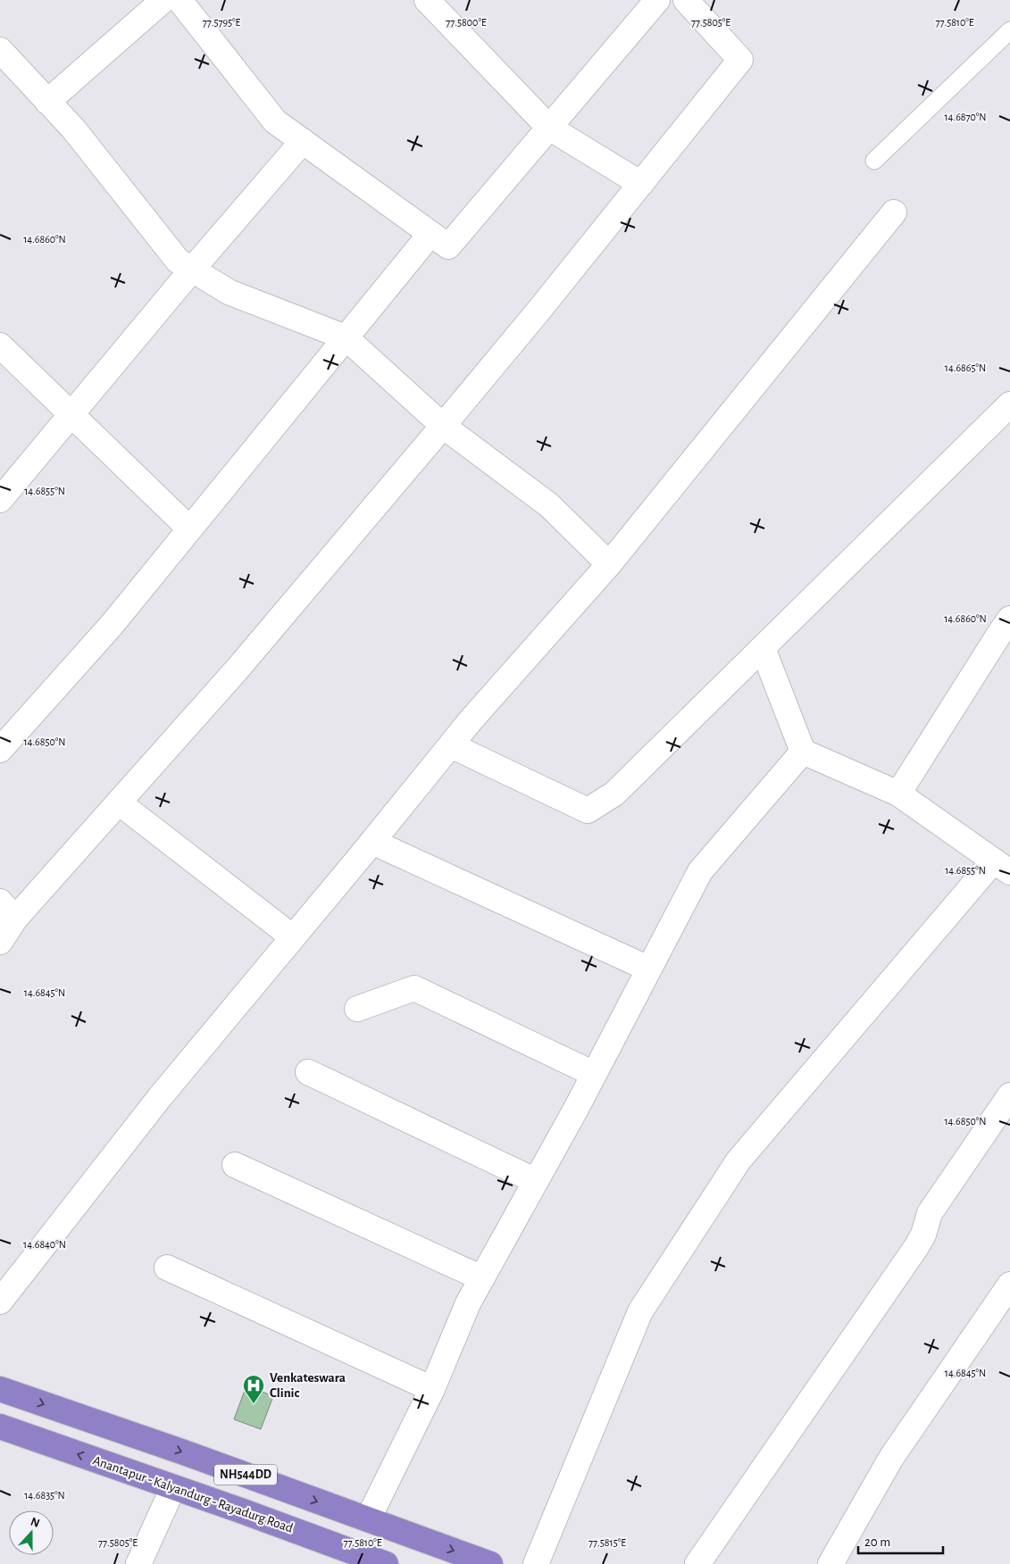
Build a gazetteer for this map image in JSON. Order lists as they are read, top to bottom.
{
  "streets": {
    "highway": ["NH544DD", "Anantapur - Kalyandurg - Rayadurg Road"]
  },
  "places": {
    "hospital": ["Venkateswara Clinic"]
  },
  "scale_bar": "20 m",
  "north": "top",
  "coordinates": [
    "77.5795°E",
    "77.5800°E",
    "77.5805°E",
    "77.5810°E",
    "14.6870°N",
    "14.6860°N",
    "14.6865°N",
    "14.6855°N",
    "14.6850°N",
    "14.6845°N",
    "14.6840°N",
    "14.6835°N",
    "77.5815°E"
  ]
}
